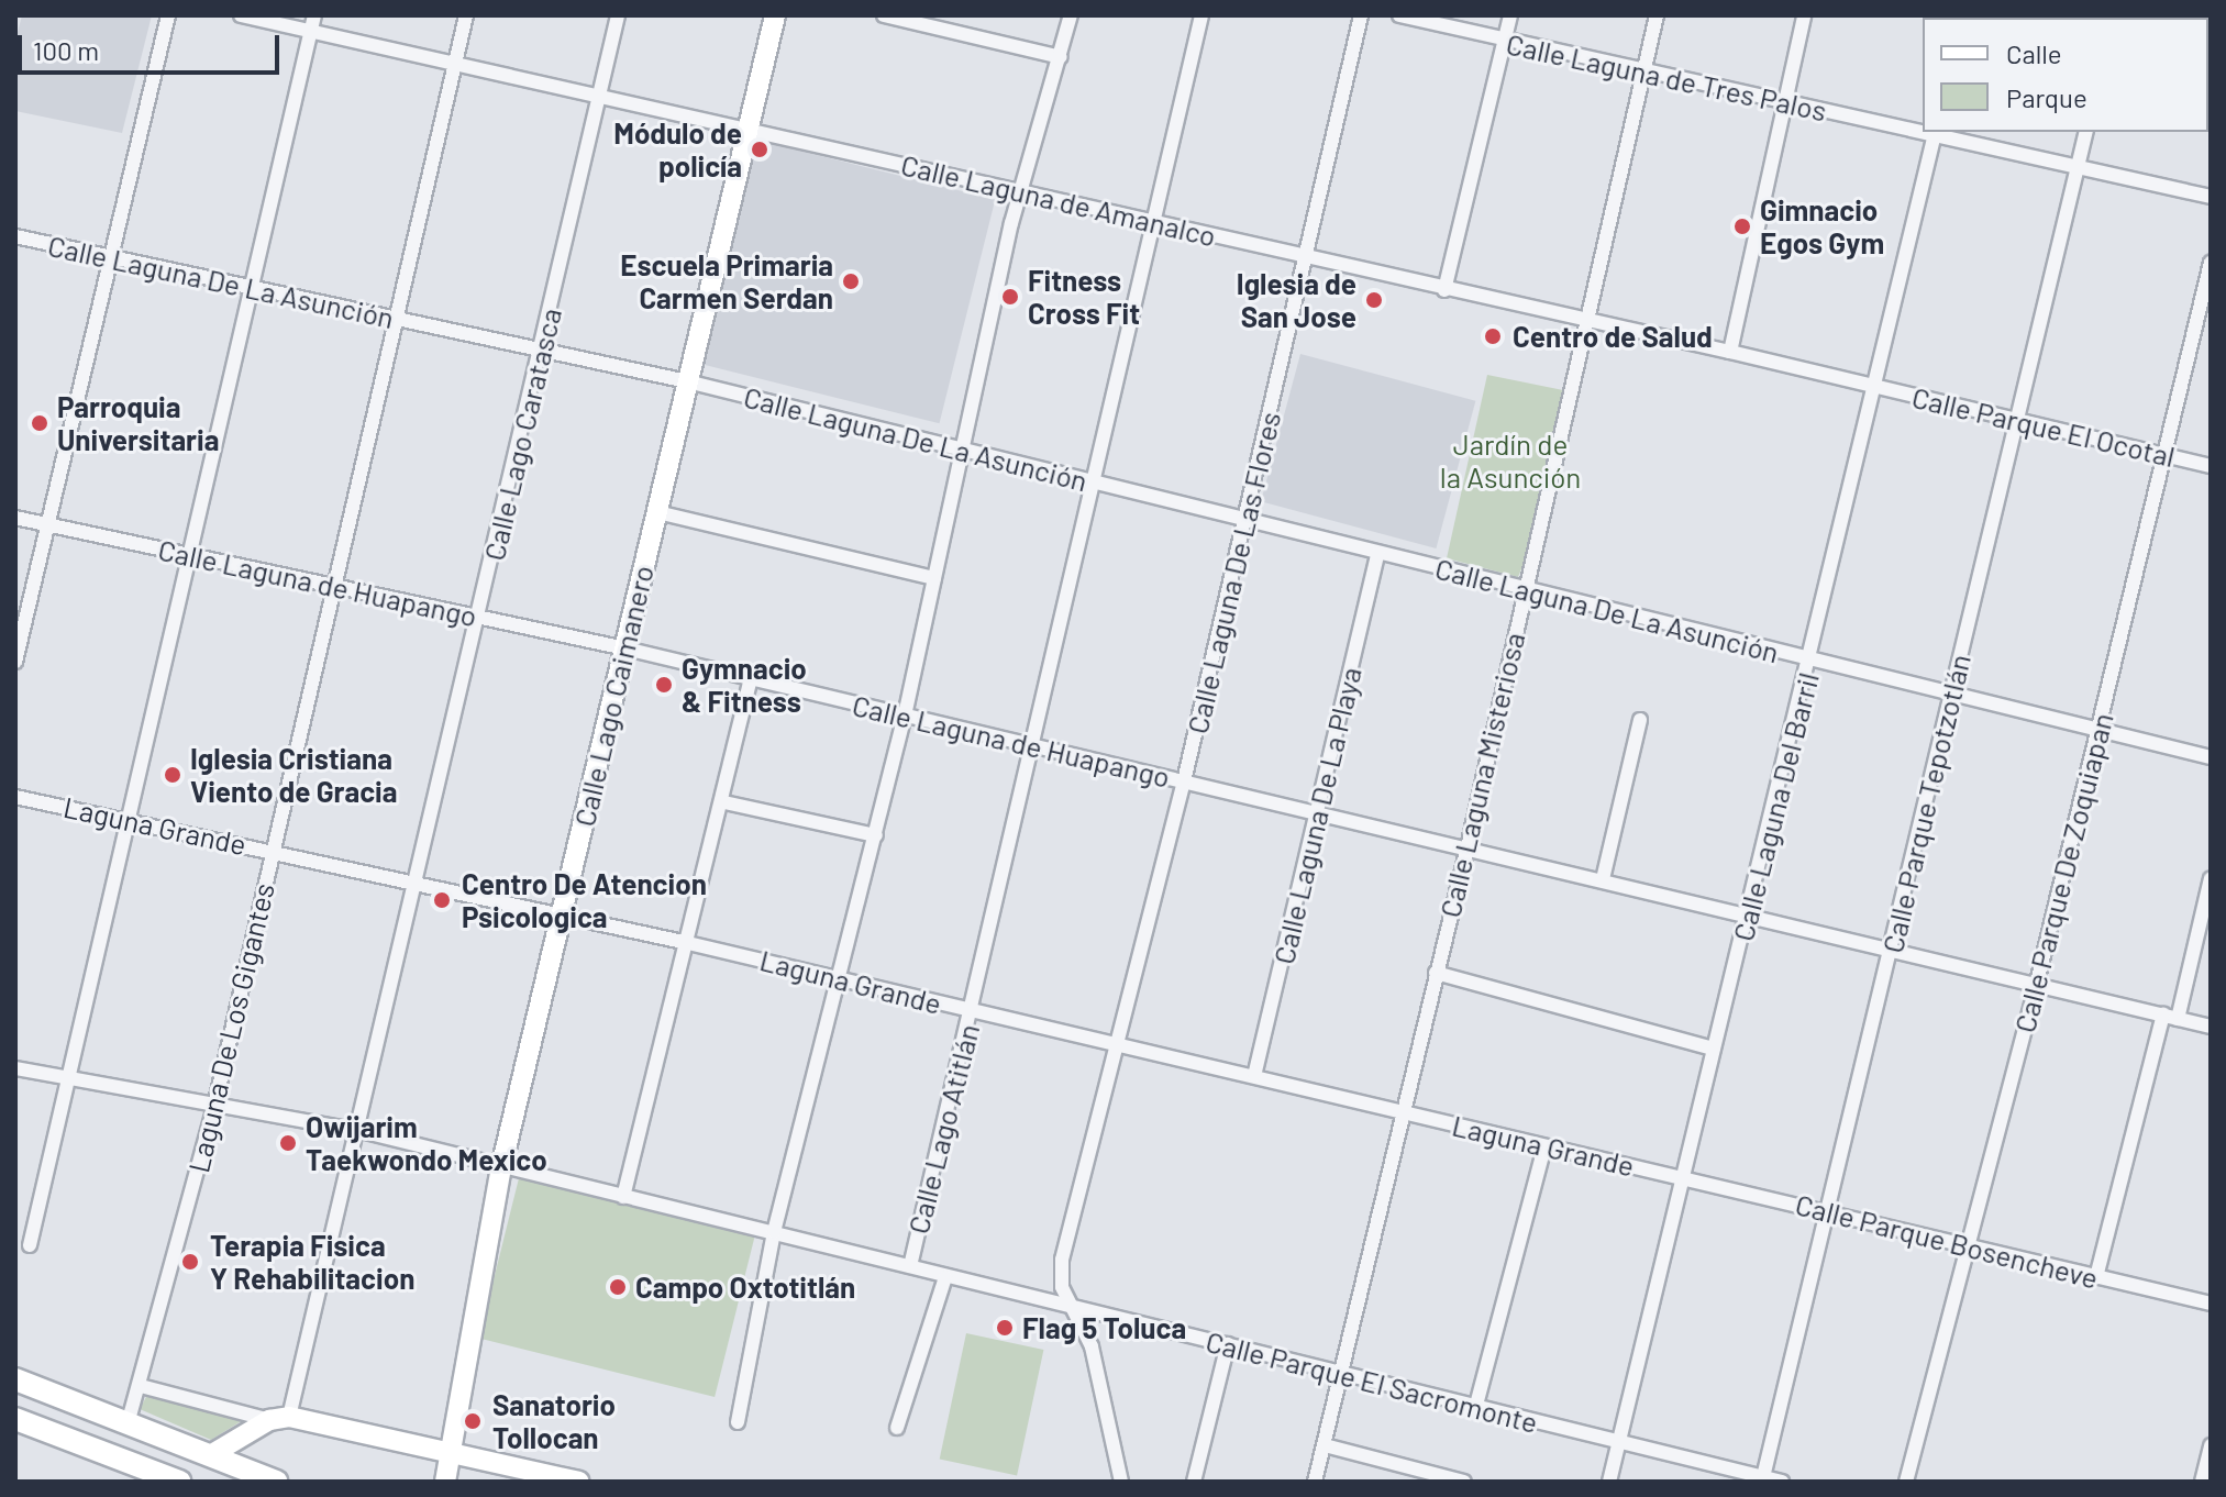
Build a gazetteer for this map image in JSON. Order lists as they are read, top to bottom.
{
  "streets": {
    "street": [
      "Calle Laguna de Tres Palos",
      "Calle Laguna de Amanalco",
      "Calle Laguna De La Asunción",
      "Calle Parque El Ocotal",
      "Calle Lago Caratasca",
      "Calle Laguna De Las Flores",
      "Calle Laguna de Huapango",
      "Calle Lago Caimanero",
      "Calle Laguna Misteriosa",
      "Calle Parque Tepotzotlán",
      "Calle Laguna Del Barril",
      "Calle Laguna De La Playa",
      "Laguna Grande",
      "Calle Parque De Zoquiapan",
      "Laguna De Los Gigantes",
      "Calle Lago Atitlán",
      "Calle Parque Bosencheve",
      "Calle Parque El Sacromonte"
    ]
  },
  "crossings": [
    ["Calle Laguna de Tres Palos", "Calle Laguna Misteriosa"],
    ["Calle Laguna de Tres Palos", "Calle Parque Tepotzotlán"],
    ["Calle Laguna de Tres Palos", "Calle Laguna Del Barril"],
    ["Calle Laguna de Amanalco", "Calle Parque El Ocotal"],
    ["Calle Laguna de Amanalco", "Calle Lago Caratasca"],
    ["Calle Laguna de Amanalco", "Calle Laguna De Las Flores"],
    ["Calle Laguna de Amanalco", "Calle Lago Caimanero"],
    ["Calle Laguna de Amanalco", "Calle Laguna Misteriosa"],
    ["Calle Laguna de Amanalco", "Calle Laguna Del Barril"],
    ["Calle Laguna de Amanalco", "Laguna De Los Gigantes"],
    ["Calle Laguna de Amanalco", "Calle Lago Atitlán"],
    ["Calle Laguna De La Asunción", "Calle Lago Caratasca"],
    ["Calle Laguna De La Asunción", "Calle Laguna De Las Flores"],
    ["Calle Laguna De La Asunción", "Calle Lago Caimanero"],
    ["Calle Laguna De La Asunción", "Calle Laguna Misteriosa"],
    ["Calle Laguna De La Asunción", "Calle Parque Tepotzotlán"],
    ["Calle Laguna De La Asunción", "Calle Laguna Del Barril"],
    ["Calle Laguna De La Asunción", "Calle Laguna De La Playa"],
    ["Calle Laguna De La Asunción", "Calle Parque De Zoquiapan"],
    ["Calle Laguna De La Asunción", "Laguna De Los Gigantes"],
    ["Calle Laguna De La Asunción", "Calle Lago Atitlán"],
    ["Calle Parque El Ocotal", "Calle Parque Tepotzotlán"],
    ["Calle Parque El Ocotal", "Calle Laguna Del Barril"],
    ["Calle Parque El Ocotal", "Calle Parque De Zoquiapan"],
    ["Calle Lago Caratasca", "Calle Laguna de Huapango"],
    ["Calle Lago Caratasca", "Laguna Grande"],
    ["Calle Lago Caratasca", "Calle Parque El Sacromonte"],
    ["Calle Laguna De Las Flores", "Calle Laguna de Huapango"],
    ["Calle Laguna De Las Flores", "Laguna Grande"],
    ["Calle Laguna De Las Flores", "Calle Parque El Sacromonte"],
    ["Calle Laguna de Huapango", "Calle Lago Caimanero"],
    ["Calle Laguna de Huapango", "Calle Laguna Misteriosa"],
    ["Calle Laguna de Huapango", "Calle Parque Tepotzotlán"],
    ["Calle Laguna de Huapango", "Calle Laguna Del Barril"],
    ["Calle Laguna de Huapango", "Calle Laguna De La Playa"],
    ["Calle Laguna de Huapango", "Calle Parque De Zoquiapan"],
    ["Calle Laguna de Huapango", "Laguna De Los Gigantes"],
    ["Calle Laguna de Huapango", "Calle Lago Atitlán"],
    ["Calle Lago Caimanero", "Laguna Grande"],
    ["Calle Lago Caimanero", "Calle Parque El Sacromonte"],
    ["Calle Laguna Misteriosa", "Laguna Grande"],
    ["Calle Laguna Misteriosa", "Calle Parque El Sacromonte"],
    ["Calle Parque Tepotzotlán", "Calle Parque Bosencheve"],
    ["Calle Parque Tepotzotlán", "Calle Parque El Sacromonte"],
    ["Calle Laguna Del Barril", "Laguna Grande"],
    ["Calle Laguna Del Barril", "Calle Parque Bosencheve"],
    ["Calle Laguna Del Barril", "Calle Parque El Sacromonte"],
    ["Calle Laguna De La Playa", "Laguna Grande"],
    ["Laguna Grande", "Laguna De Los Gigantes"],
    ["Laguna Grande", "Calle Lago Atitlán"],
    ["Laguna Grande", "Calle Parque Bosencheve"],
    ["Calle Parque De Zoquiapan", "Calle Parque Bosencheve"],
    ["Laguna De Los Gigantes", "Calle Parque El Sacromonte"],
    ["Calle Lago Atitlán", "Calle Parque El Sacromonte"]
  ],
  "parks": ["Jardín de la Asunción"],
  "places": [
    "Módulo de policía",
    "Gimnacio Egos Gym",
    "Escuela Primaria Carmen Serdan",
    "Fitness Cross Fit",
    "Iglesia de San Jose",
    "Centro de Salud",
    "Parroquia Universitaria",
    "Gymnacio & Fitness",
    "Iglesia Cristiana Viento de Gracia",
    "Centro De Atencion Psicologica",
    "Owijarim Taekwondo Mexico",
    "Terapia Fisica Y Rehabilitacion",
    "Campo Oxtotitlán",
    "Flag 5 Toluca",
    "Sanatorio Tollocan"
  ],
  "legend": ["Calle", "Parque"],
  "scale_bar": "100 m"
}
